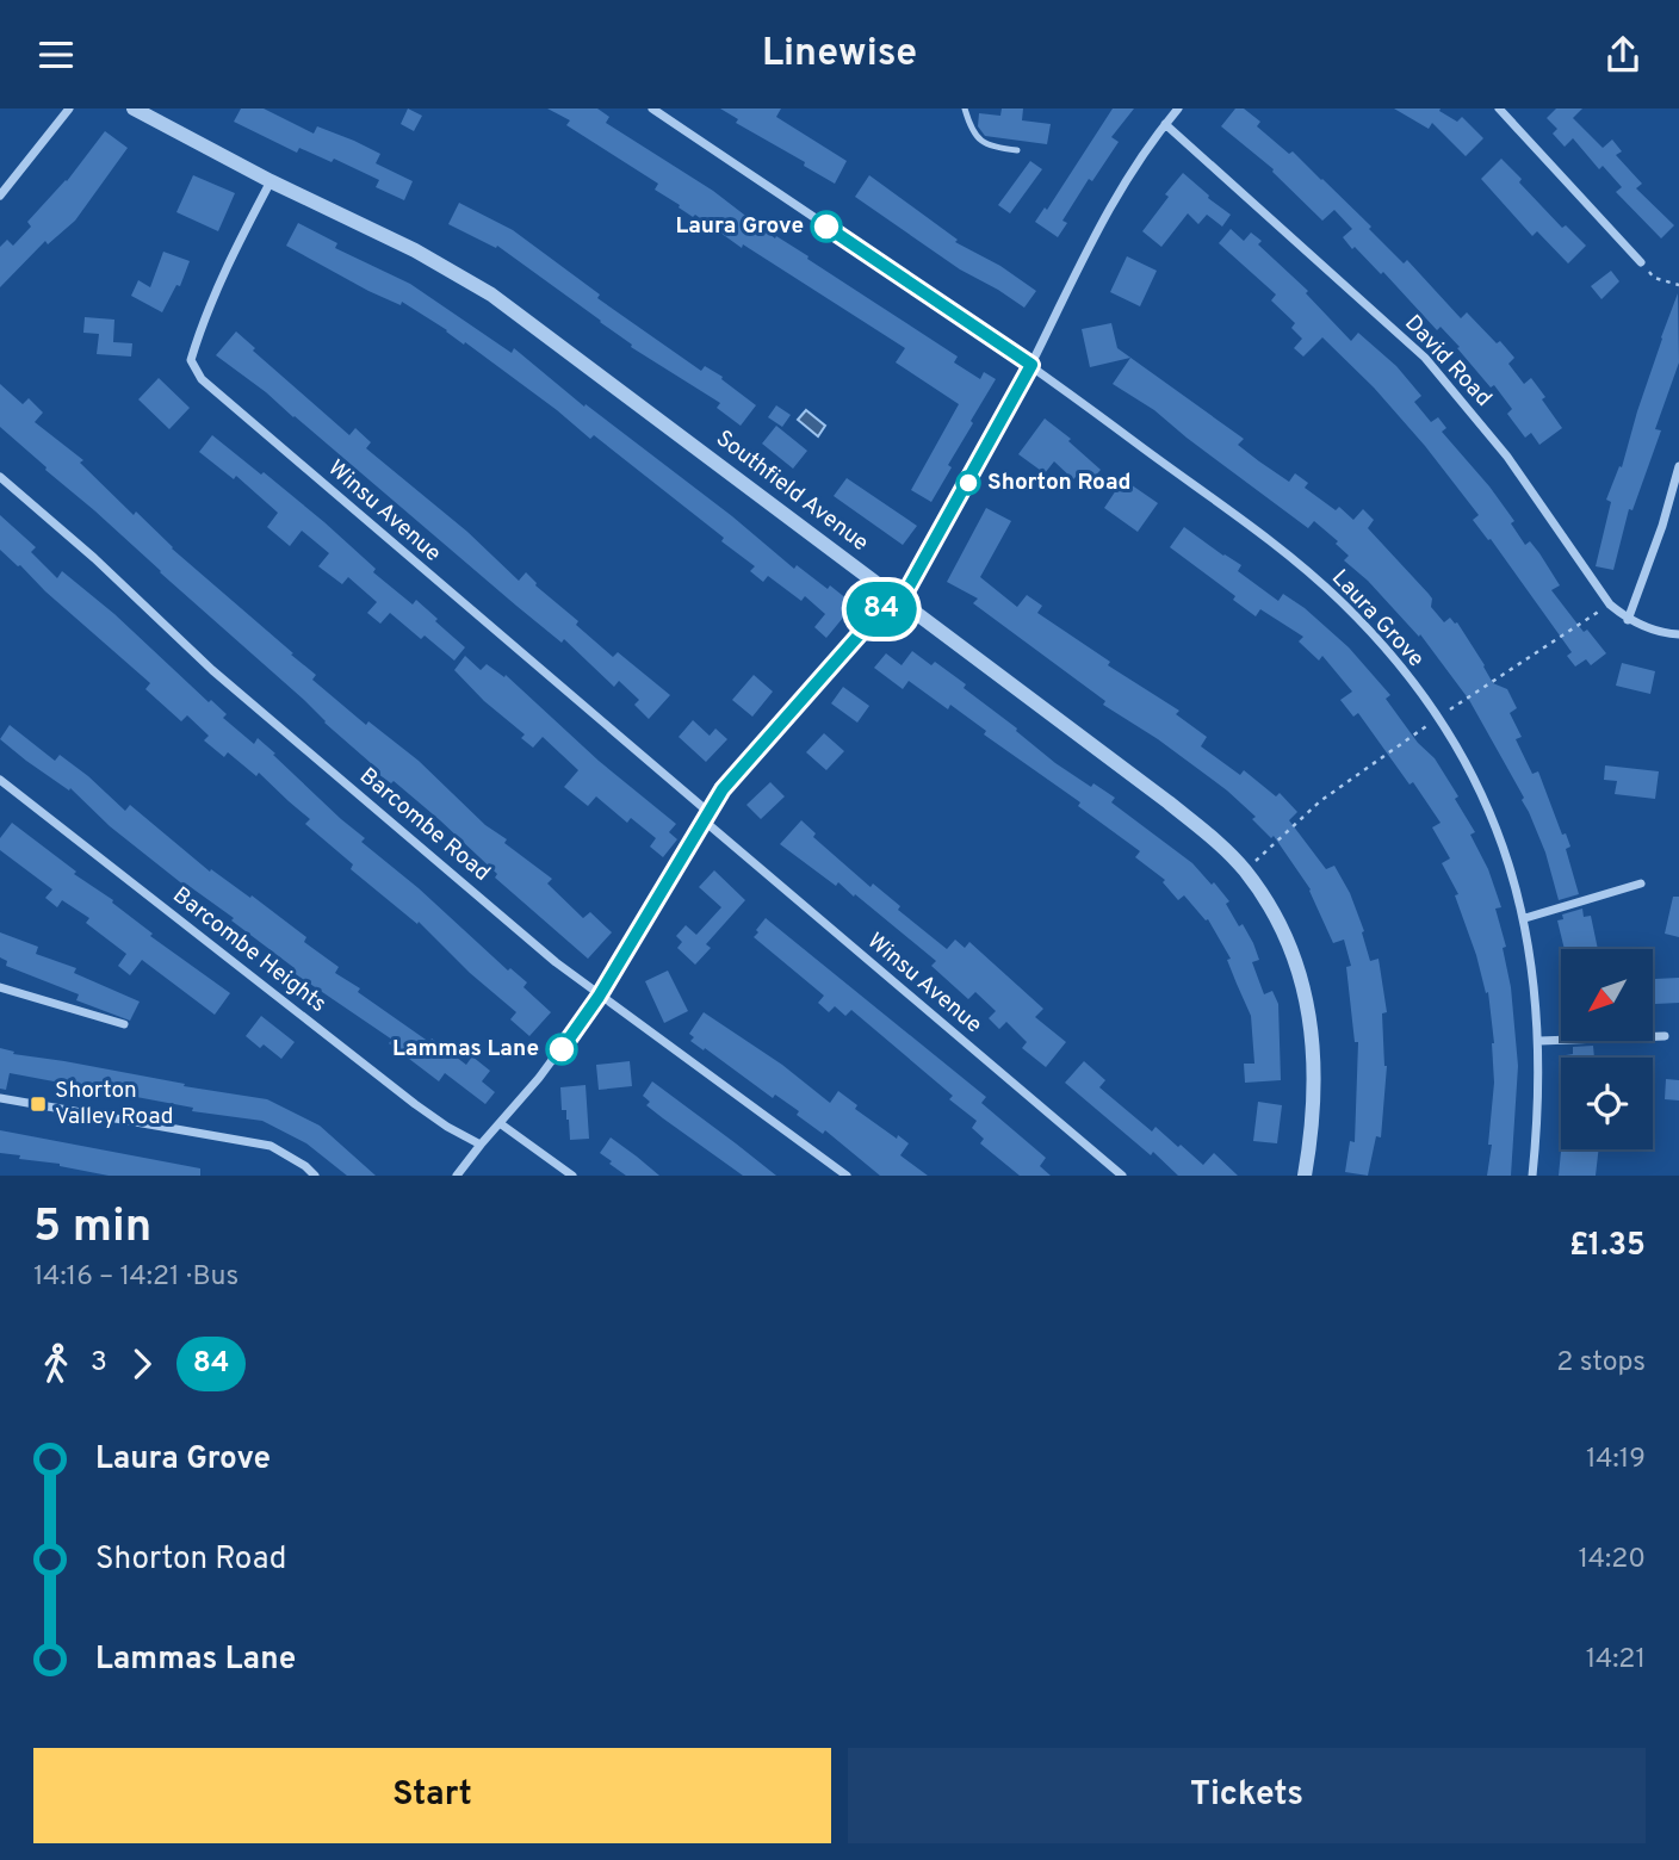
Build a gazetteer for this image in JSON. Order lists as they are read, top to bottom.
{
  "streets": {
    "street": [
      "David Road",
      "Southfield Avenue",
      "Winsu Avenue",
      "Laura Grove",
      "Barcombe Road",
      "Barcombe Heights"
    ]
  },
  "crossings": [
    ["Southfield Avenue", "Winsu Avenue"]
  ],
  "places": {
    "other": ["Laura Grove", "Shorton Road", "Lammas Lane"],
    "transit": ["Shorton Valley Road"]
  },
  "lines": ["bus line 84"],
  "north": "bottom left",
  "page": {
    "header": "Linewise",
    "on_map": "84",
    "heading": ["5 min", "14:16 – 14:21 · Bus", "£1.35"],
    "legs": ["3", "84", "2 stops"],
    "list": [
      {
        "name": "Laura Grove",
        "value": "14:19"
      },
      {
        "name": "Shorton Road",
        "value": "14:20"
      },
      {
        "name": "Lammas Lane",
        "value": "14:21"
      }
    ],
    "buttons": ["Start", "Tickets"]
  }
}
